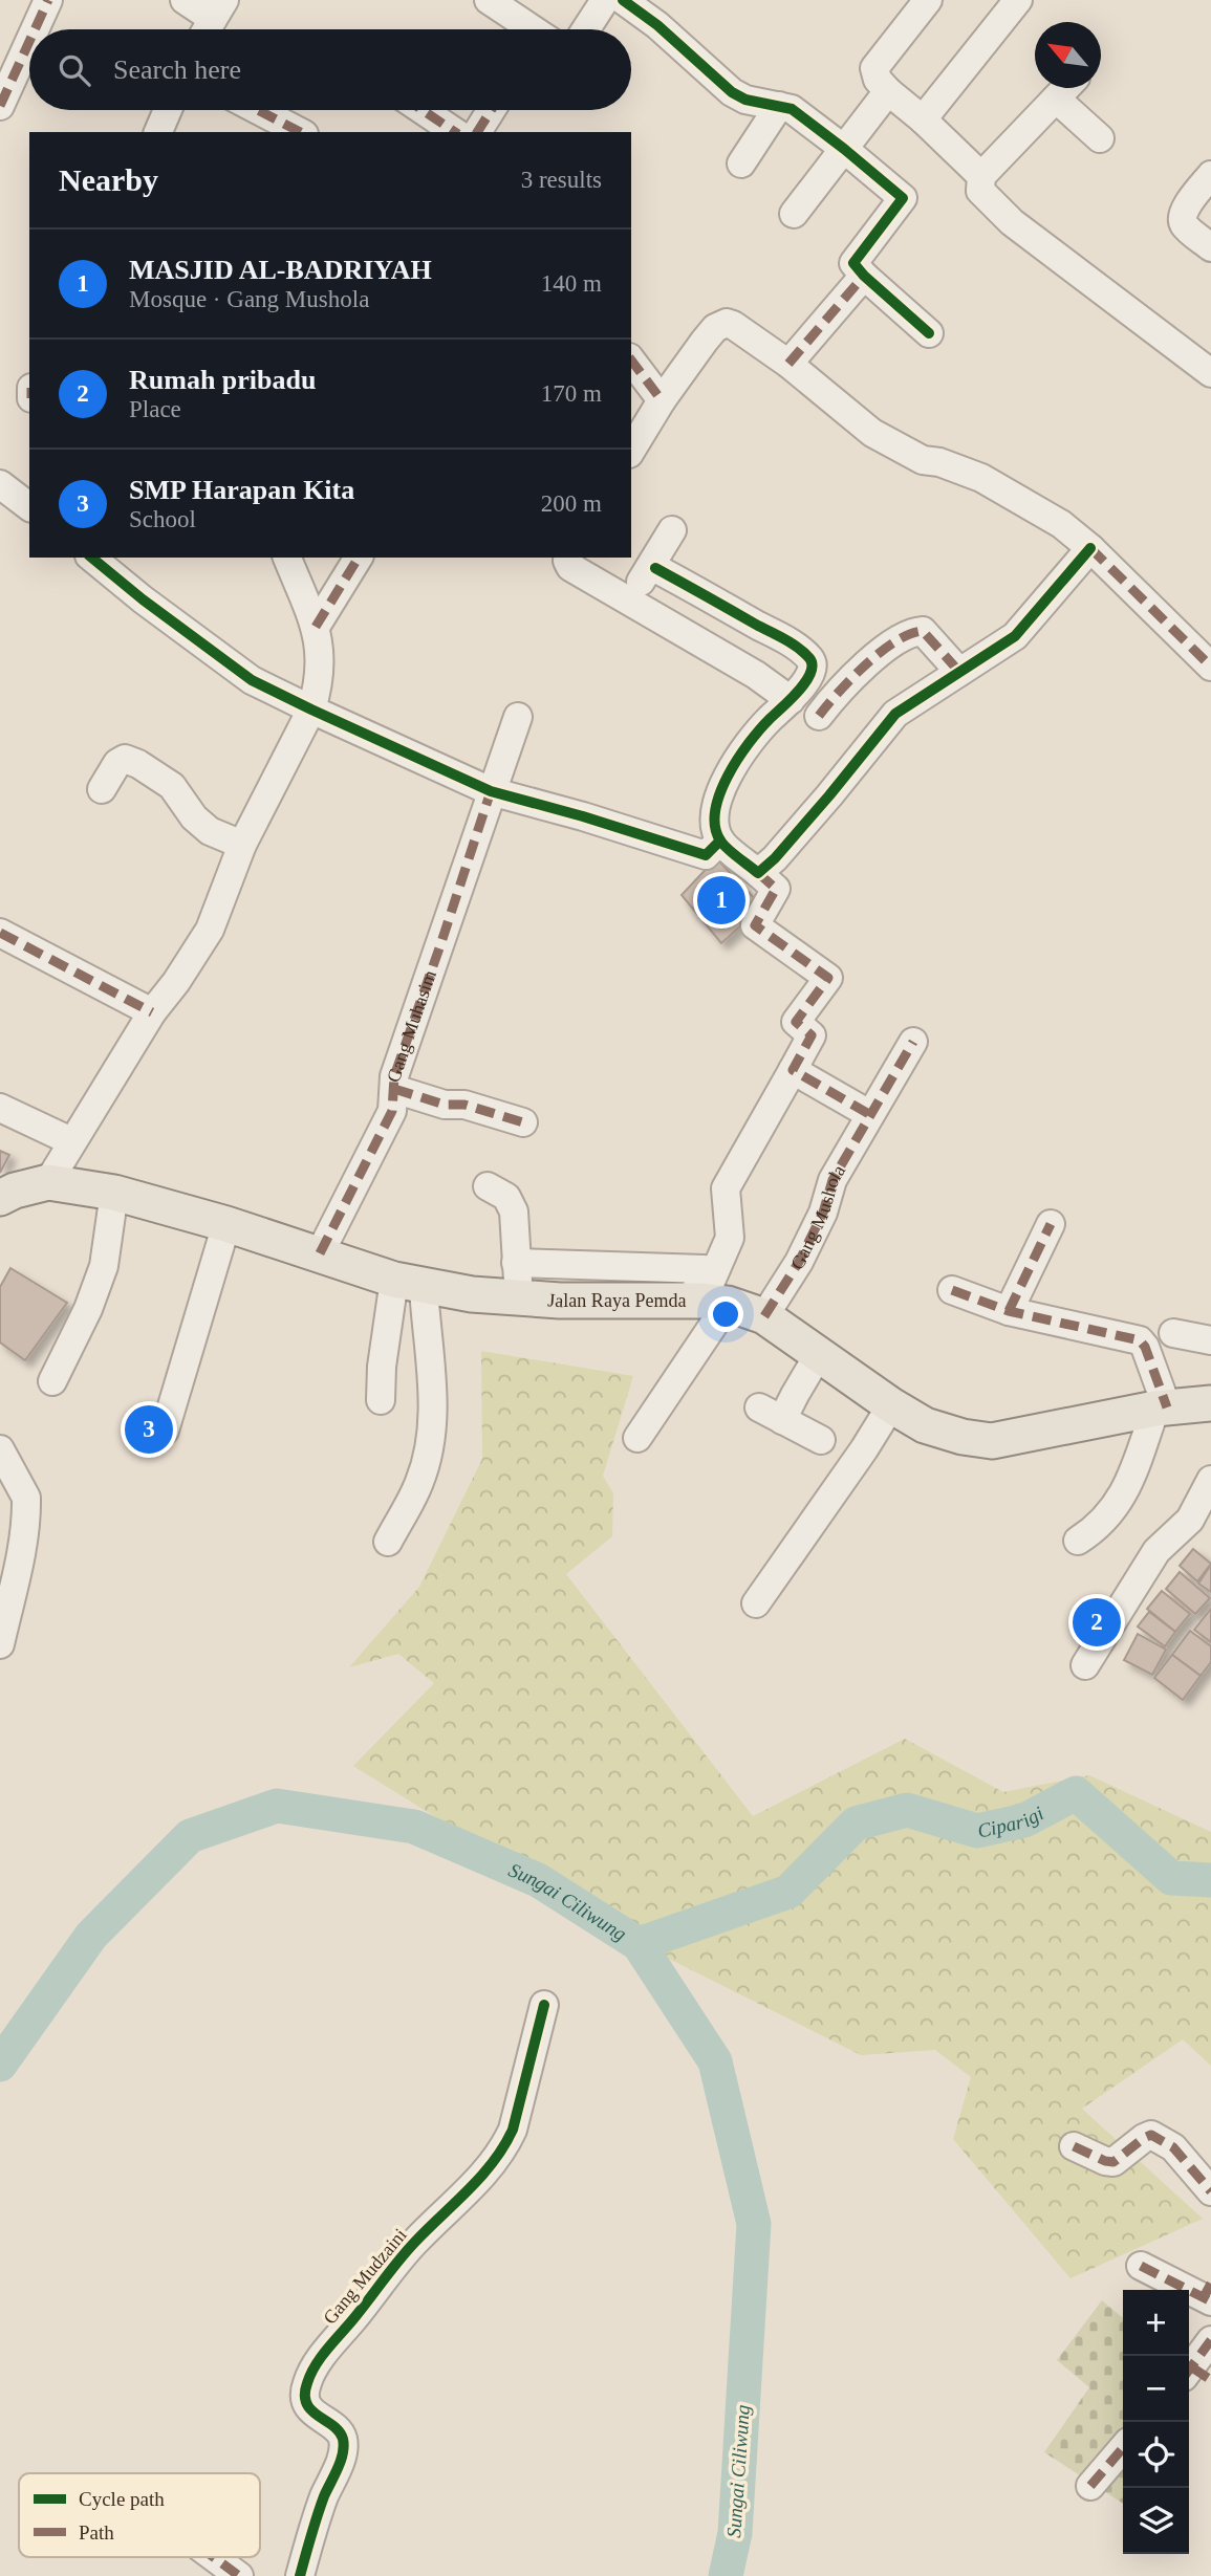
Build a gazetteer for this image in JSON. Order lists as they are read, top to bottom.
{
  "streets": {
    "main road": ["Jalan Raya Pemda"],
    "street": ["Gang Muhasim", "Gang Mushola", "Gang Mudzaini"]
  },
  "crossings": [
    ["Gang Muhasim", "Jalan Raya Pemda"],
    ["Gang Mushola", "Jalan Raya Pemda"]
  ],
  "water": ["Ciparigi", "Sungai Ciliwung"],
  "legend": ["Cycle path", "Path"],
  "north": "top left",
  "page": {
    "search": "Search here",
    "heading": ["Nearby", "3 results"],
    "list": [
      {
        "mark": "1",
        "name": "MASJID AL-BADRIYAH",
        "note": "Mosque · Gang Mushola",
        "value": "140 m"
      },
      {
        "mark": "2",
        "name": "Rumah pribadu",
        "note": "Place",
        "value": "170 m"
      },
      {
        "mark": "3",
        "name": "SMP Harapan Kita",
        "note": "School",
        "value": "200 m"
      }
    ],
    "pins": ["1", "3", "2"],
    "map_buttons": ["+", "−"]
  }
}
